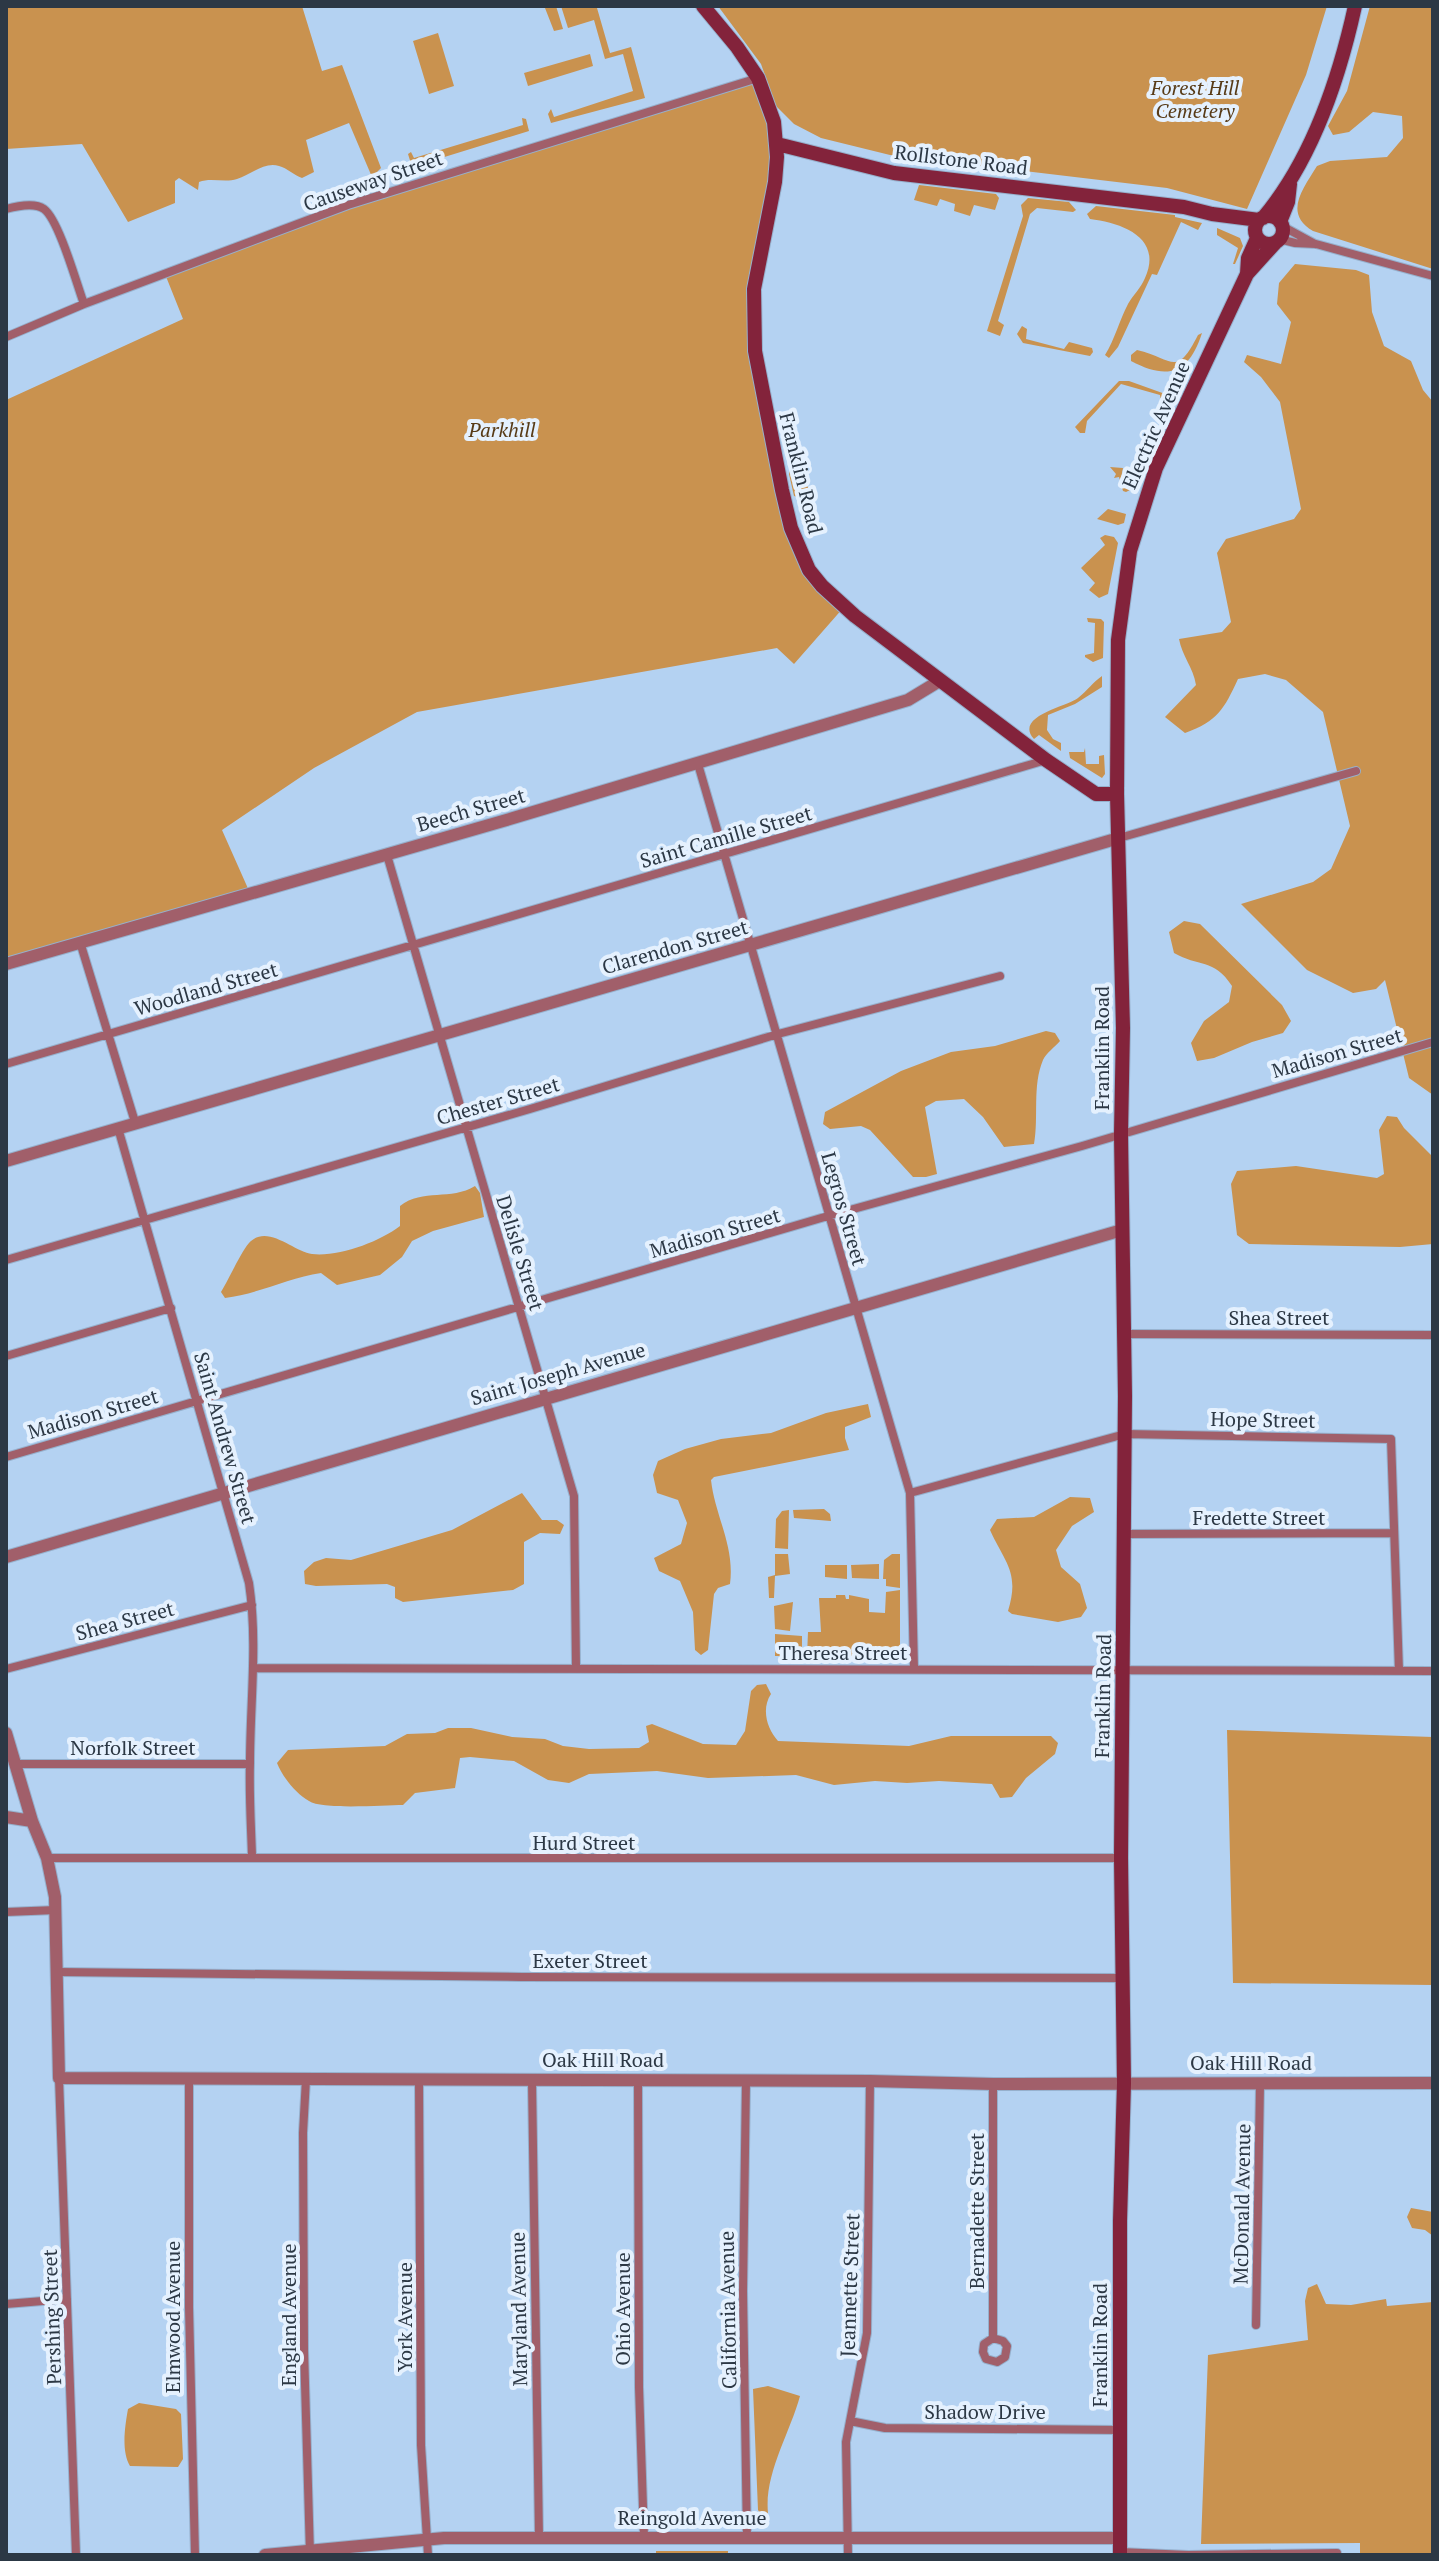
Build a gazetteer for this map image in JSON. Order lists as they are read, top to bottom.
{
  "streets": {
    "main road": ["Rollstone Road", "Electric Avenue", "Franklin Road"],
    "street": [
      "Causeway Street",
      "Beech Street",
      "Saint Camille Street",
      "Clarendon Street",
      "Woodland Street",
      "Madison Street",
      "Chester Street",
      "Legros Street",
      "Delisle Street",
      "Shea Street",
      "Saint Joseph Avenue",
      "Hope Street",
      "Saint Andrew Street",
      "Fredette Street",
      "Theresa Street",
      "Norfolk Street",
      "Hurd Street",
      "Exeter Street",
      "Oak Hill Road",
      "McDonald Avenue",
      "Bernadette Street",
      "Jeannette Street",
      "Maryland Avenue",
      "Ohio Avenue",
      "California Avenue",
      "England Avenue",
      "Pershing Street",
      "Elmwood Avenue",
      "York Avenue",
      "Shadow Drive",
      "Reingold Avenue"
    ]
  },
  "crossings": [
    ["Rollstone Road", "Electric Avenue"],
    ["Rollstone Road", "Franklin Road"],
    ["Electric Avenue", "Franklin Road"],
    ["Electric Avenue", "Clarendon Street"],
    ["Franklin Road", "Beech Street"],
    ["Franklin Road", "Saint Camille Street"],
    ["Franklin Road", "Clarendon Street"],
    ["Franklin Road", "Madison Street"],
    ["Franklin Road", "Shea Street"],
    ["Franklin Road", "Saint Joseph Avenue"],
    ["Franklin Road", "Hope Street"],
    ["Franklin Road", "Fredette Street"],
    ["Franklin Road", "Theresa Street"],
    ["Franklin Road", "Hurd Street"],
    ["Franklin Road", "Exeter Street"],
    ["Franklin Road", "Oak Hill Road"],
    ["Franklin Road", "Shadow Drive"],
    ["Franklin Road", "Reingold Avenue"],
    ["Beech Street", "Legros Street"],
    ["Beech Street", "Delisle Street"],
    ["Saint Camille Street", "Woodland Street"],
    ["Saint Camille Street", "Legros Street"],
    ["Saint Camille Street", "Delisle Street"],
    ["Clarendon Street", "Legros Street"],
    ["Clarendon Street", "Delisle Street"],
    ["Clarendon Street", "Saint Andrew Street"],
    ["Woodland Street", "Delisle Street"],
    ["Madison Street", "Legros Street"],
    ["Madison Street", "Delisle Street"],
    ["Madison Street", "Saint Andrew Street"],
    ["Chester Street", "Legros Street"],
    ["Chester Street", "Delisle Street"],
    ["Chester Street", "Saint Andrew Street"],
    ["Legros Street", "Saint Joseph Avenue"],
    ["Legros Street", "Hope Street"],
    ["Legros Street", "Theresa Street"],
    ["Delisle Street", "Saint Joseph Avenue"],
    ["Delisle Street", "Theresa Street"],
    ["Shea Street", "Saint Andrew Street"],
    ["Saint Joseph Avenue", "Saint Andrew Street"],
    ["Hope Street", "Fredette Street"],
    ["Hope Street", "Theresa Street"],
    ["Saint Andrew Street", "Theresa Street"],
    ["Saint Andrew Street", "Norfolk Street"],
    ["Saint Andrew Street", "Hurd Street"],
    ["Oak Hill Road", "McDonald Avenue"],
    ["Oak Hill Road", "Bernadette Street"],
    ["Oak Hill Road", "Jeannette Street"],
    ["Oak Hill Road", "Maryland Avenue"],
    ["Oak Hill Road", "Ohio Avenue"],
    ["Oak Hill Road", "California Avenue"],
    ["Oak Hill Road", "England Avenue"],
    ["Oak Hill Road", "Pershing Street"],
    ["Oak Hill Road", "Elmwood Avenue"],
    ["Oak Hill Road", "York Avenue"],
    ["Jeannette Street", "Shadow Drive"],
    ["Jeannette Street", "Reingold Avenue"],
    ["Maryland Avenue", "Reingold Avenue"],
    ["Ohio Avenue", "Reingold Avenue"],
    ["California Avenue", "Reingold Avenue"],
    ["England Avenue", "Reingold Avenue"],
    ["York Avenue", "Reingold Avenue"]
  ],
  "parks": ["Forest Hill Cemetery", "Parkhill"]
}
